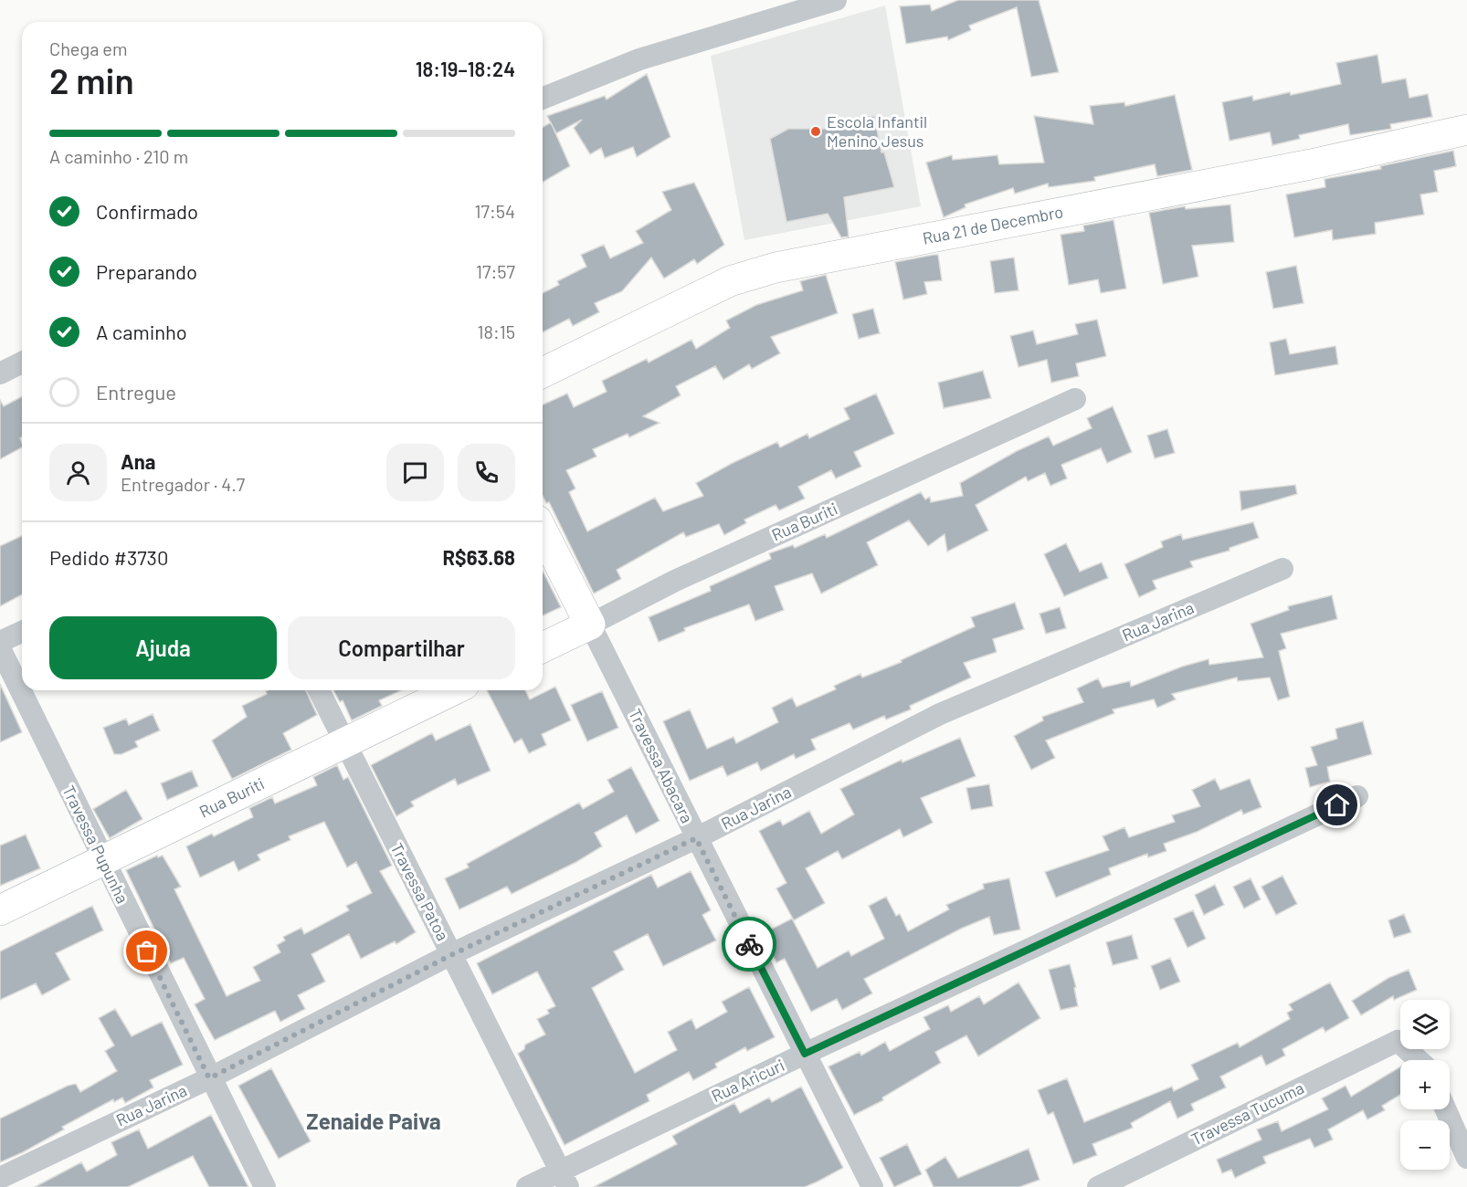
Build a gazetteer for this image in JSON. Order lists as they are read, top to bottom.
{
  "streets": {
    "street": [
      "Rua 21 de Decembro",
      "Rua Buriti",
      "Rua Jarina",
      "Travessa Abacara",
      "Travessa Pupunha",
      "Travessa Patoa",
      "Rua Aricuri",
      "Travessa Tucuma"
    ]
  },
  "crossings": [
    ["Rua Buriti", "Travessa Abacara"],
    ["Rua Buriti", "Travessa Pupunha"],
    ["Rua Buriti", "Travessa Patoa"],
    ["Rua Jarina", "Travessa Abacara"],
    ["Rua Jarina", "Travessa Pupunha"],
    ["Rua Jarina", "Travessa Patoa"],
    ["Travessa Abacara", "Rua Aricuri"],
    ["Travessa Patoa", "Rua Aricuri"]
  ],
  "districts": ["Zenaide Paiva"],
  "places": ["Escola Infantil Menino Jesus"],
  "page": {
    "heading": ["2 min", "Chega em", "18:19–18:24"],
    "panel": [
      "Ana",
      "Entregador · 4.7",
      "Pedido #3730",
      "R$63.68"
    ],
    "bar": "A caminho · 210 m",
    "list": [
      ["Confirmado", "17:54"],
      ["Preparando", "17:57"],
      ["A caminho", "18:15"],
      "Entregue"
    ],
    "buttons": ["Ajuda", "Compartilhar"],
    "map_buttons": ["+", "−"]
  }
}
